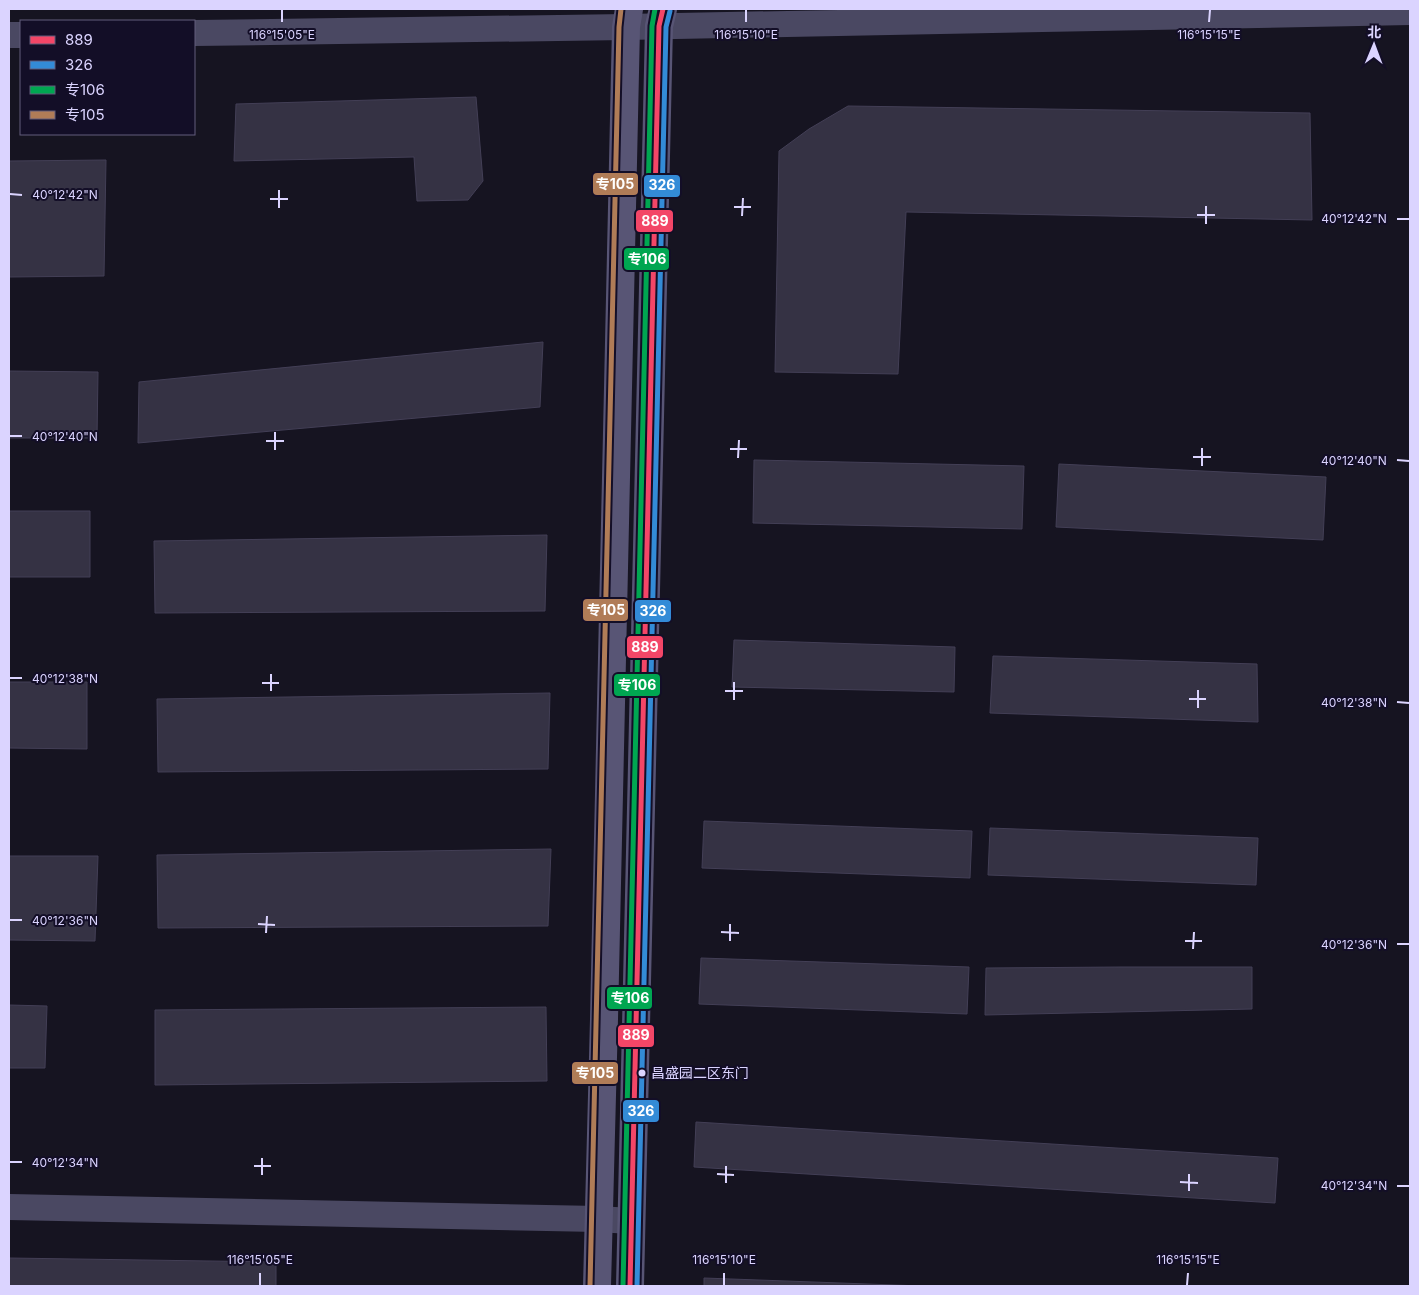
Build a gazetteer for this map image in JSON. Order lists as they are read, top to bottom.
{
  "places": ["昌盛园二区东门"],
  "lines": [
    "transit line 889",
    "transit line 专106",
    "transit line 专105",
    "transit line 326"
  ],
  "legend": [
    "889",
    "326",
    "专106",
    "专105"
  ],
  "north": "top",
  "coordinates": [
    "116°15'05\"E",
    "116°15'10\"E",
    "116°15'15\"E",
    "40°12'42\"N",
    "40°12'40\"N",
    "40°12'38\"N",
    "40°12'36\"N",
    "40°12'34\"N"
  ]
}
